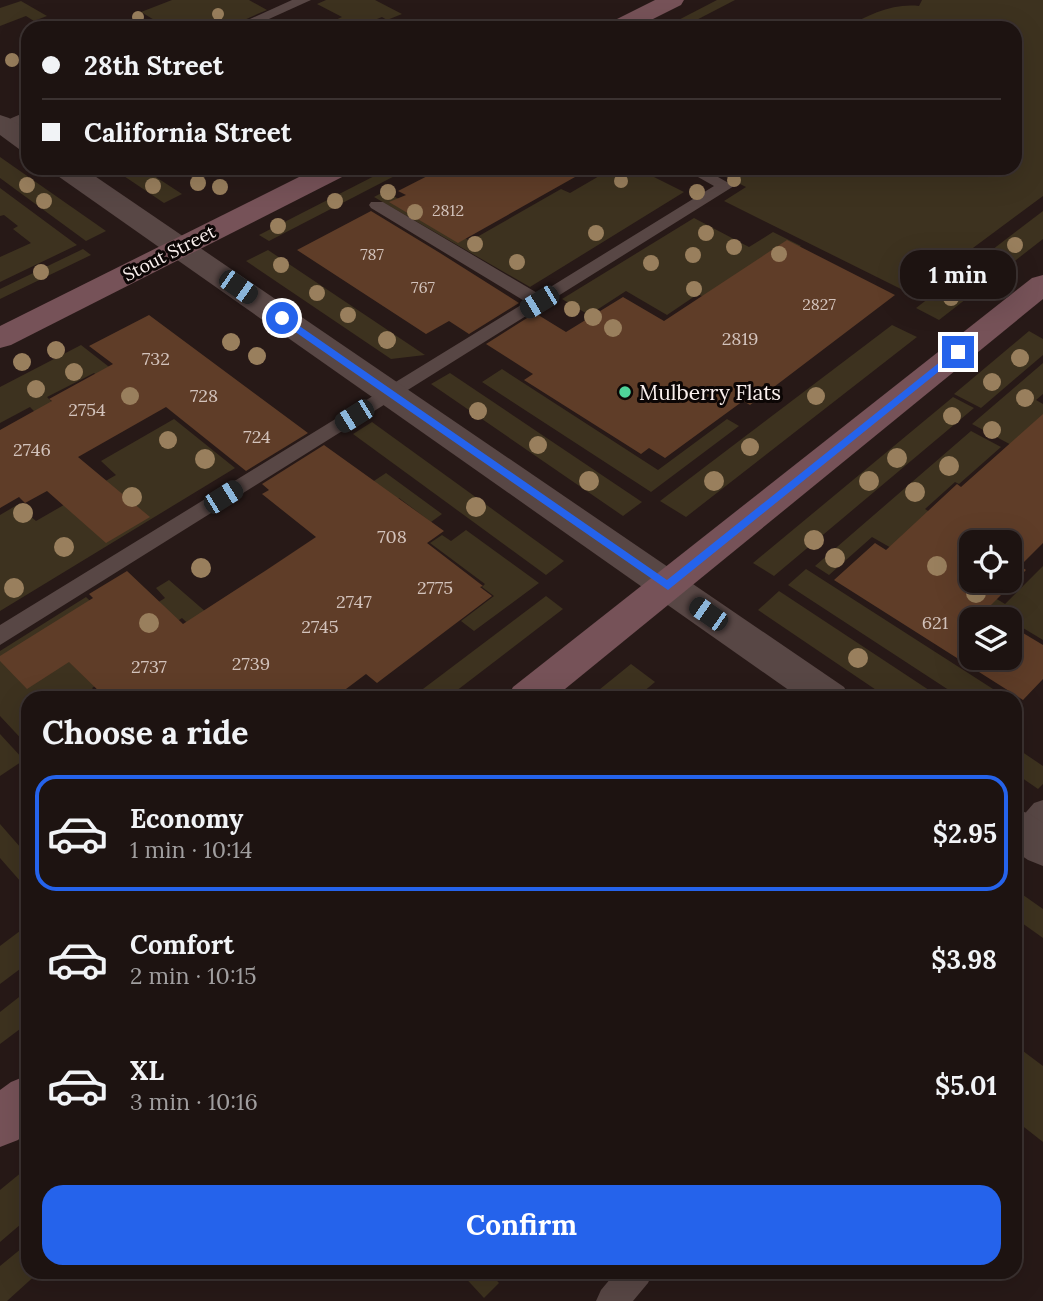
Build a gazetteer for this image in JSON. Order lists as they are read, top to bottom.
{
  "streets": {
    "street": ["Stout Street"]
  },
  "places": ["Mulberry Flats"],
  "house_numbers": [
    "2812",
    "787",
    "767",
    "2827",
    "2819",
    "732",
    "728",
    "2754",
    "724",
    "2746",
    "708",
    "2775",
    "2747",
    "621",
    "2745",
    "2739",
    "2737"
  ],
  "page": {
    "banner": ["28th Street", "California Street"],
    "bubble": "1 min",
    "heading": "Choose a ride",
    "list": [
      {
        "name": "Economy",
        "note": "1 min · 10:14",
        "value": "$2.95"
      },
      {
        "name": "Comfort",
        "note": "2 min · 10:15",
        "value": "$3.98"
      },
      {
        "name": "XL",
        "note": "3 min · 10:16",
        "value": "$5.01"
      }
    ],
    "buttons": "Confirm"
  }
}
